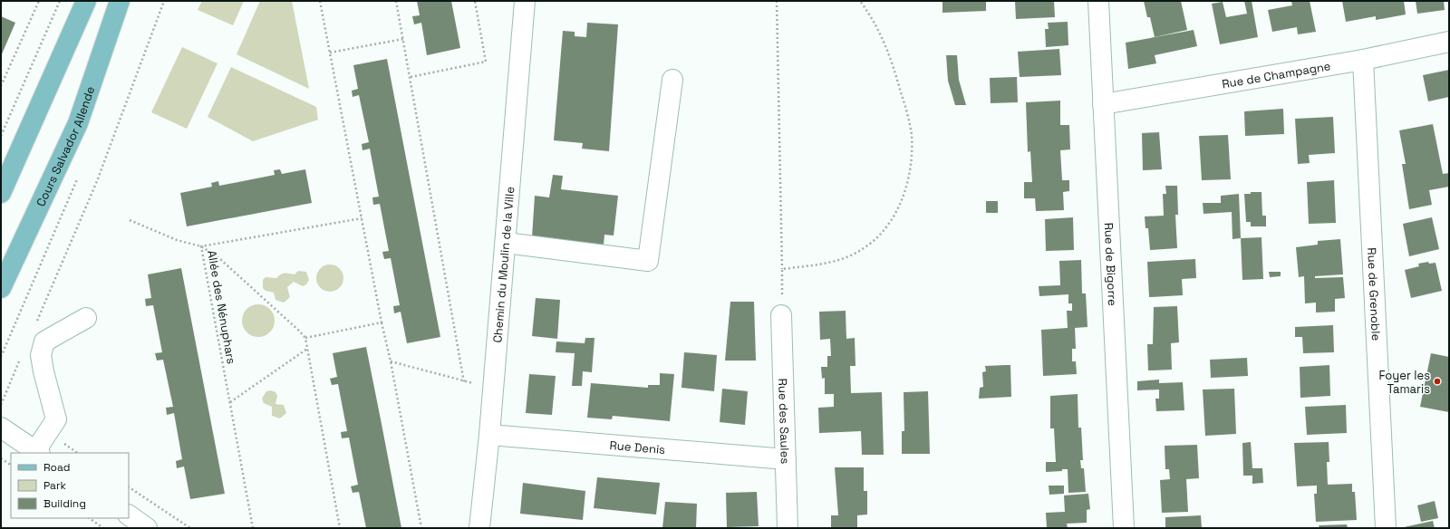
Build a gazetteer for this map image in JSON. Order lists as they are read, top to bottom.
{
  "streets": {
    "main road": ["Cours Salvador Allende"],
    "street": [
      "Rue de Champagne",
      "Chemin du Moulin de la Ville",
      "Rue de Bigorre",
      "Rue de Grenoble",
      "Rue des Saules",
      "Rue Denis"
    ],
    "path": ["Allée des Nénuphars"]
  },
  "crossings": [
    ["Rue de Champagne", "Rue de Bigorre"],
    ["Rue de Champagne", "Rue de Grenoble"],
    ["Chemin du Moulin de la Ville", "Rue Denis"],
    ["Rue des Saules", "Rue Denis"]
  ],
  "places": ["Foyer les Tamaris"],
  "legend": ["Road", "Park", "Building"]
}
